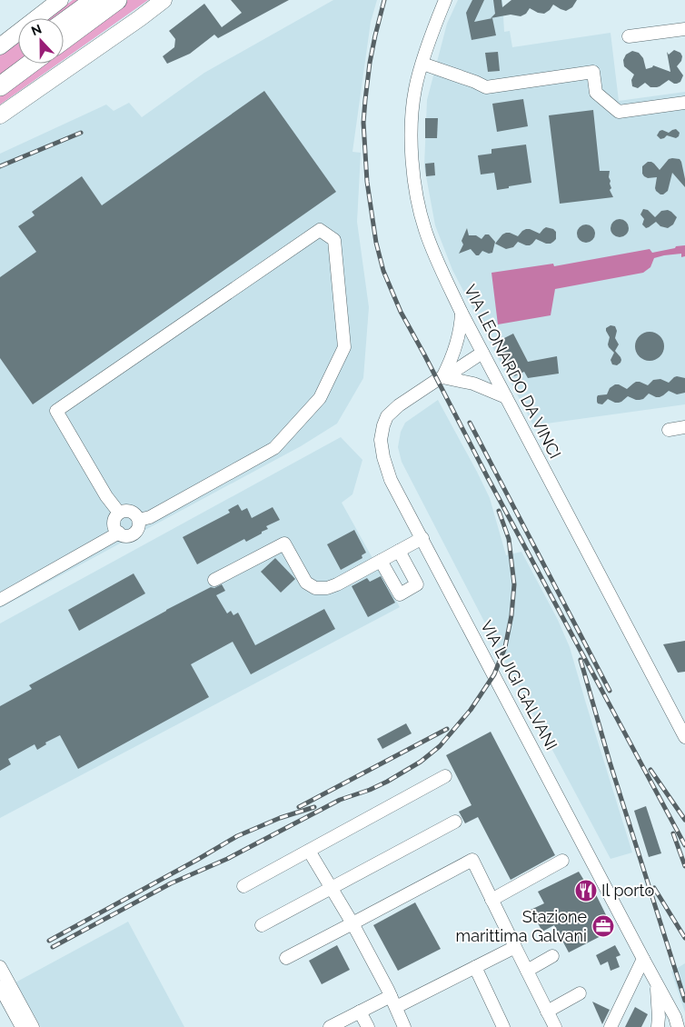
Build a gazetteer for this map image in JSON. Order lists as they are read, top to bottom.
{
  "streets": {
    "street": ["VIA LEONARDO DA VINCI", "VIA LUIGI GALVANI"]
  },
  "crossings": [
    ["VIA LEONARDO DA VINCI", "VIA LUIGI GALVANI"]
  ],
  "places": {
    "restaurant": ["Il porto"],
    "office": ["Stazione marittima Galvani"]
  },
  "north": "top"
}
